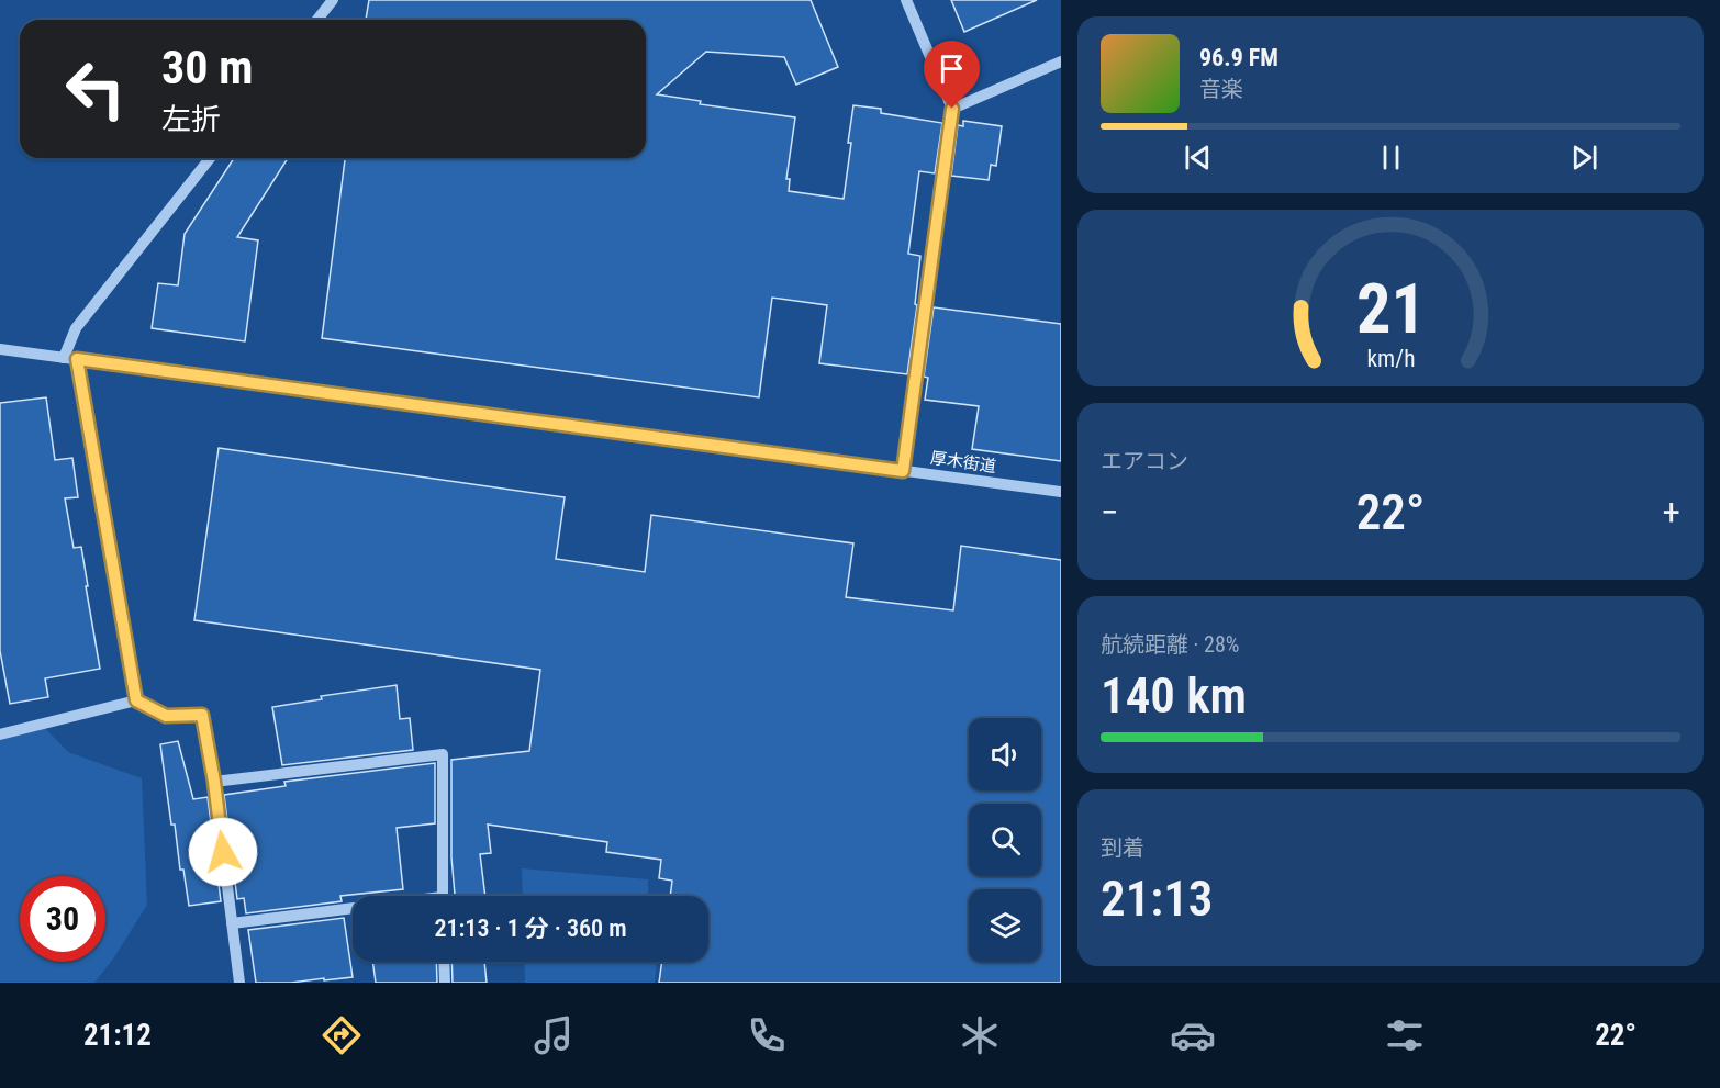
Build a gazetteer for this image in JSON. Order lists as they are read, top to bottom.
{
  "streets": {
    "street": ["厚木街道"]
  },
  "page": {
    "turn": ["30 m", "左折"],
    "song": ["96.9 FM", "音楽"],
    "tile": [
      "エアコン",
      ["航続距離 · 28%", "140 km"],
      ["到着", "21:13"]
    ],
    "heat": ["−", "22°", "+"],
    "limit": "30",
    "trip": "21:13 · 1 分 · 360 m",
    "tabs": ["21:12", "22°"],
    "gauge": ["21", "km/h"]
  }
}
